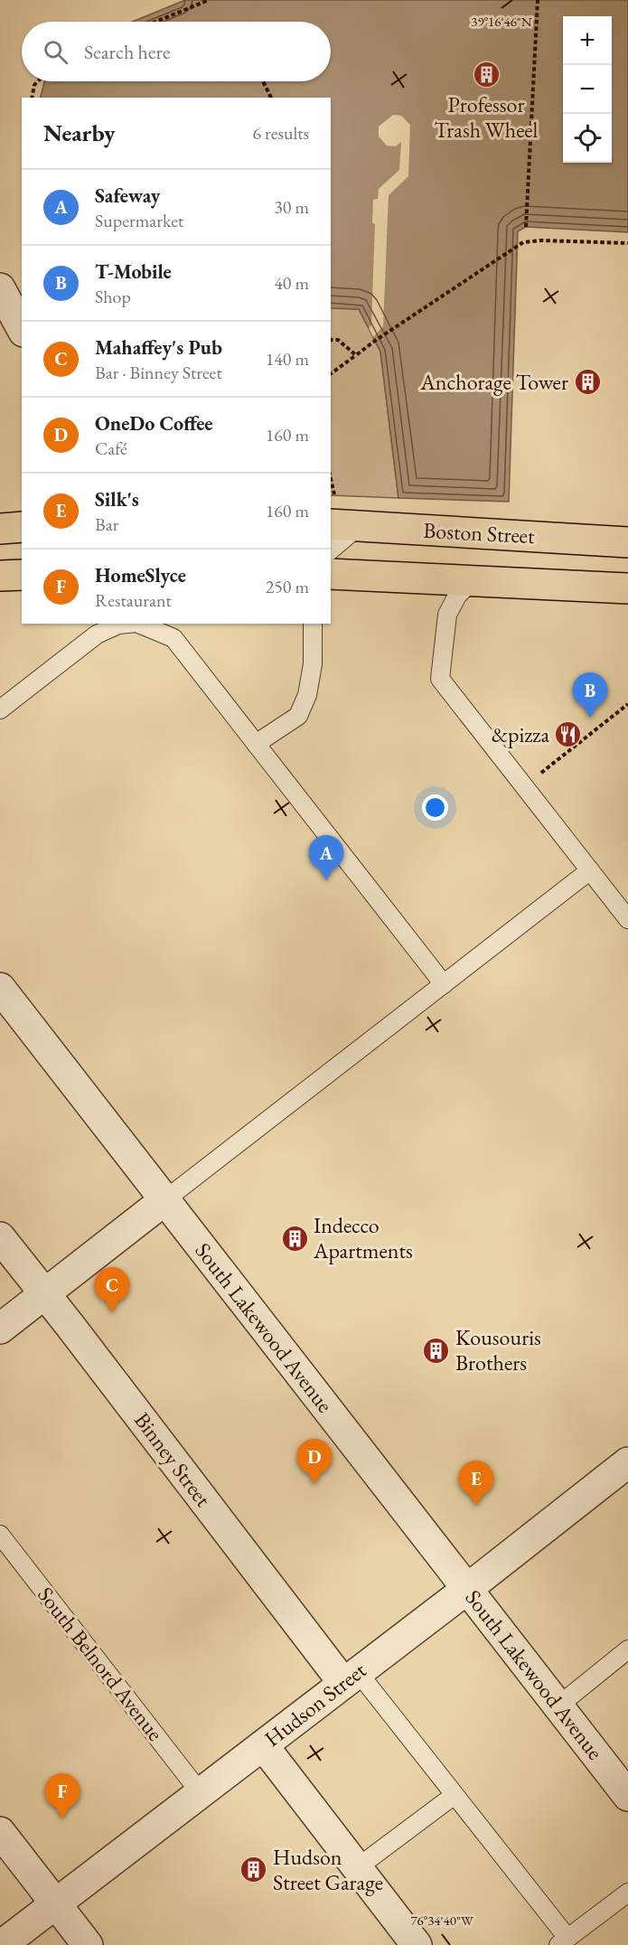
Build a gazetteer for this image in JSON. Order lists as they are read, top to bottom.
{
  "streets": {
    "main road": ["Boston Street"],
    "street": ["South Lakewood Avenue", "Binney Street", "Hudson Street"],
    "lane": ["South Belnord Avenue"]
  },
  "crossings": [
    ["South Lakewood Avenue", "Hudson Street"],
    ["Binney Street", "Hudson Street"],
    ["South Belnord Avenue", "Hudson Street"]
  ],
  "places": {
    "building": [
      "Professor Trash Wheel",
      "Anchorage Tower",
      "Indecco Apartments",
      "Kousouris Brothers",
      "Hudson Street Garage"
    ],
    "restaurant": ["&pizza"]
  },
  "page": {
    "map_buttons": ["+", "−"],
    "search": "Search here",
    "heading": ["Nearby", "6 results"],
    "list": [
      {
        "mark": "A",
        "name": "Safeway",
        "note": "Supermarket",
        "value": "30 m"
      },
      {
        "mark": "B",
        "name": "T-Mobile",
        "note": "Shop",
        "value": "40 m"
      },
      {
        "mark": "C",
        "name": "Mahaffey's Pub",
        "note": "Bar · Binney Street",
        "value": "140 m"
      },
      {
        "mark": "D",
        "name": "OneDo Coffee",
        "note": "Café",
        "value": "160 m"
      },
      {
        "mark": "E",
        "name": "Silk's",
        "note": "Bar",
        "value": "160 m"
      },
      {
        "mark": "F",
        "name": "HomeSlyce",
        "note": "Restaurant",
        "value": "250 m"
      }
    ],
    "pins": [
      "B",
      "A",
      "C",
      "D",
      "E",
      "F"
    ]
  },
  "coordinates": ["39°16'46\"N", "76°34'40\"W"]
}
